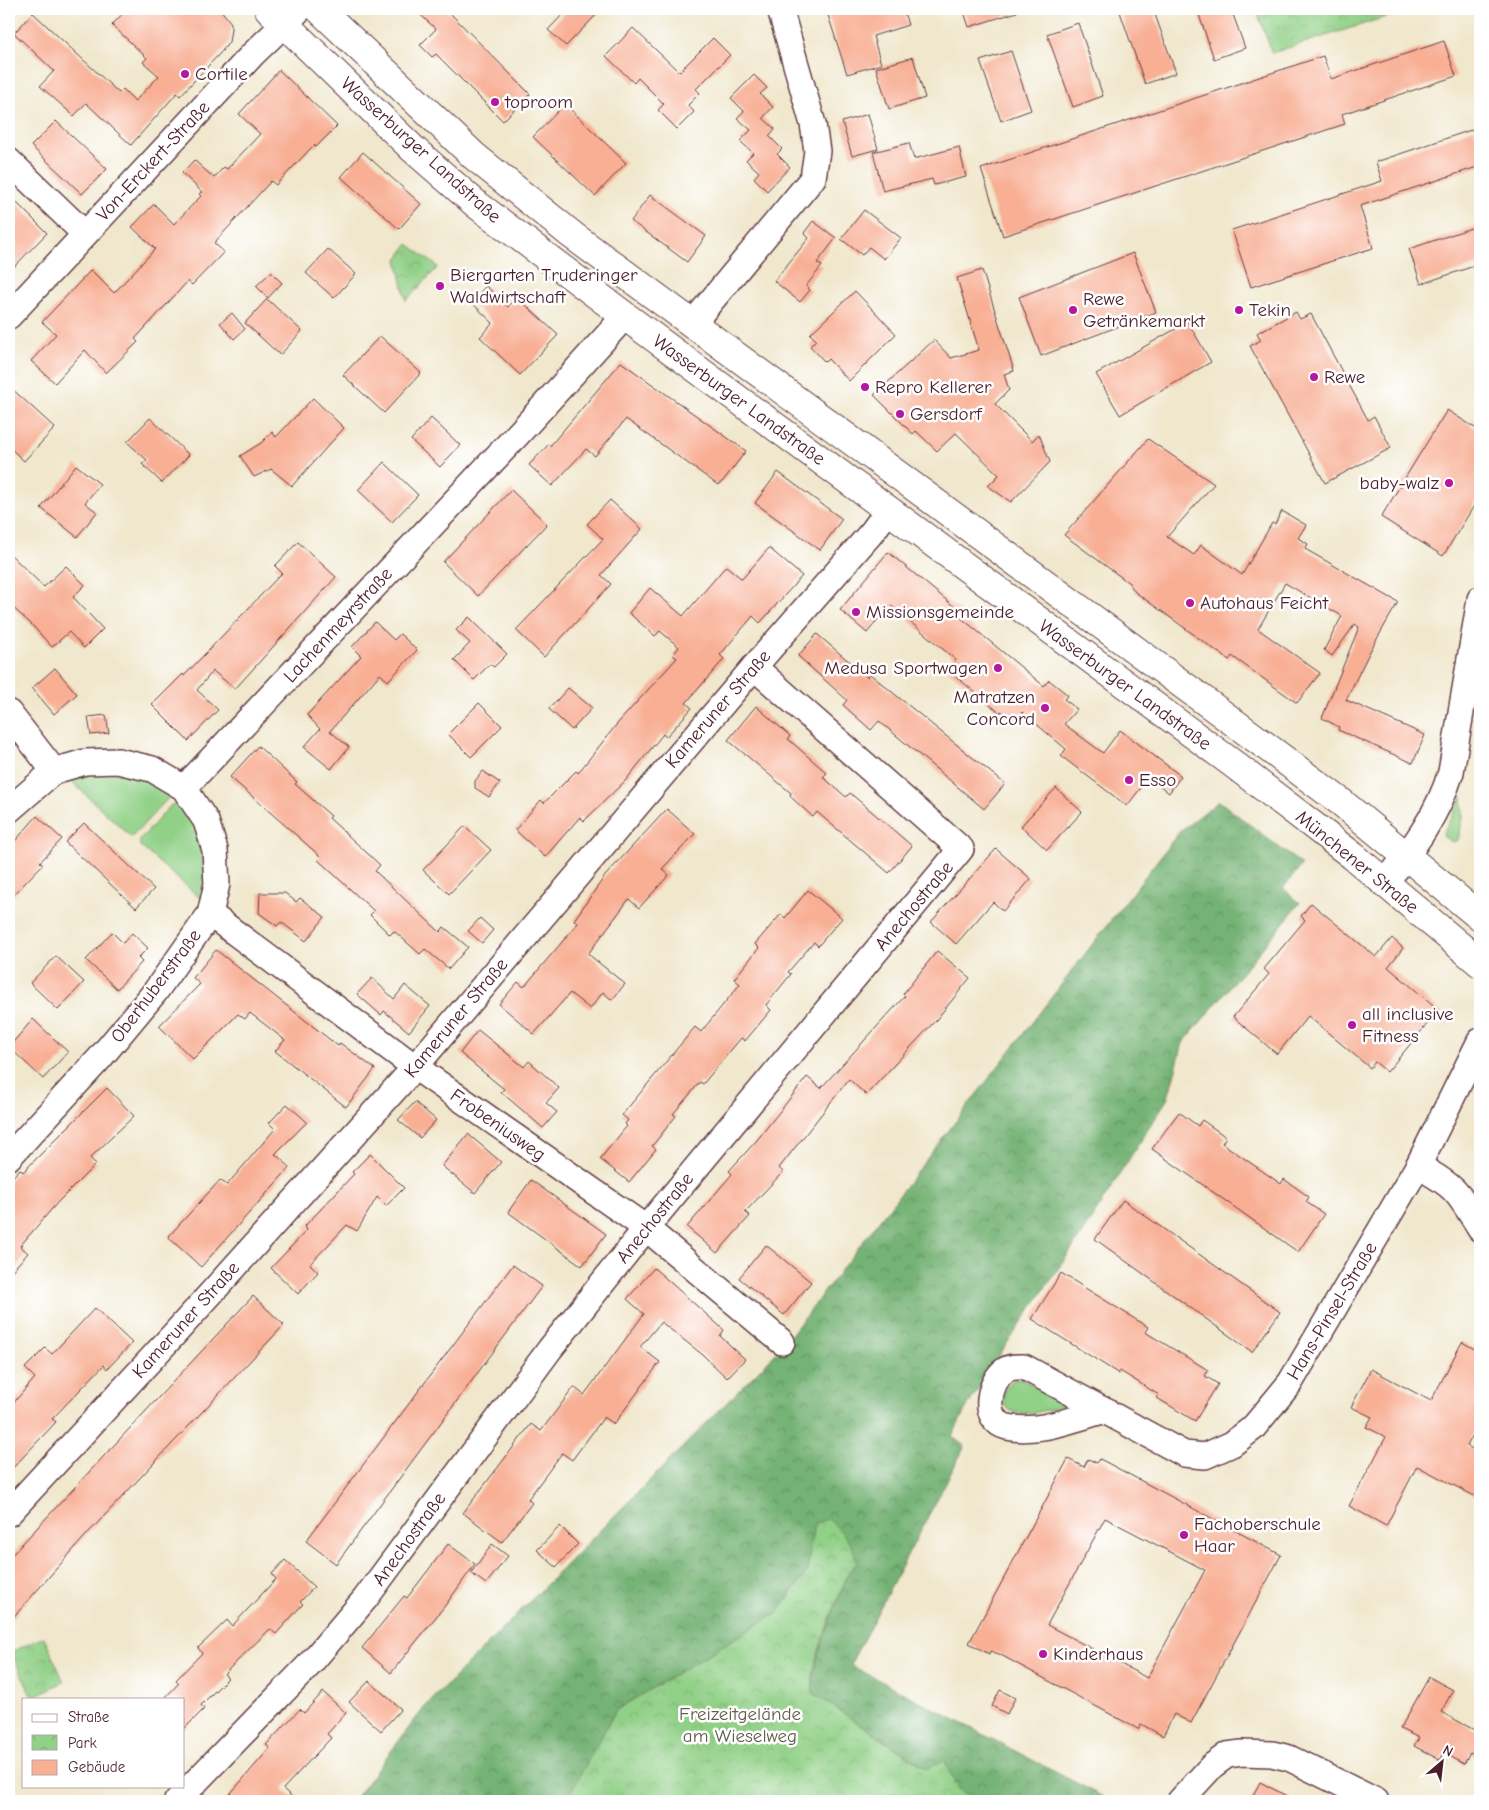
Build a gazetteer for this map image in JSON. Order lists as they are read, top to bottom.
{
  "streets": {
    "main road": ["Wasserburger Landstraße", "Münchener Straße"],
    "street": [
      "Von-Erckert-Straße",
      "Lachenmeyrstraße",
      "Kameruner Straße",
      "Anechostraße",
      "Oberhuberstraße",
      "Frobeniusweg",
      "Hans-Pinsel-Straße"
    ]
  },
  "crossings": [
    ["Wasserburger Landstraße", "Von-Erckert-Straße"],
    ["Wasserburger Landstraße", "Lachenmeyrstraße"],
    ["Wasserburger Landstraße", "Kameruner Straße"],
    ["Wasserburger Landstraße", "Münchener Straße"],
    ["Lachenmeyrstraße", "Oberhuberstraße"],
    ["Kameruner Straße", "Anechostraße"],
    ["Kameruner Straße", "Frobeniusweg"],
    ["Anechostraße", "Frobeniusweg"],
    ["Oberhuberstraße", "Frobeniusweg"]
  ],
  "parks": ["Freizeitgelände am Wieselweg"],
  "places": [
    "Cortile",
    "toproom",
    "Biergarten Truderinger Waldwirtschaft",
    "Rewe Getränkemarkt",
    "Tekin",
    "Rewe",
    "Repro Kellerer",
    "Gersdorf",
    "baby-walz",
    "Autohaus Feicht",
    "Missionsgemeinde",
    "Medusa Sportwagen",
    "Matratzen Concord",
    "Esso",
    "all inclusive Fitness",
    "Fachoberschule Haar",
    "Kinderhaus"
  ],
  "legend": ["Straße", "Park", "Gebäude"],
  "north": "top right"
}
